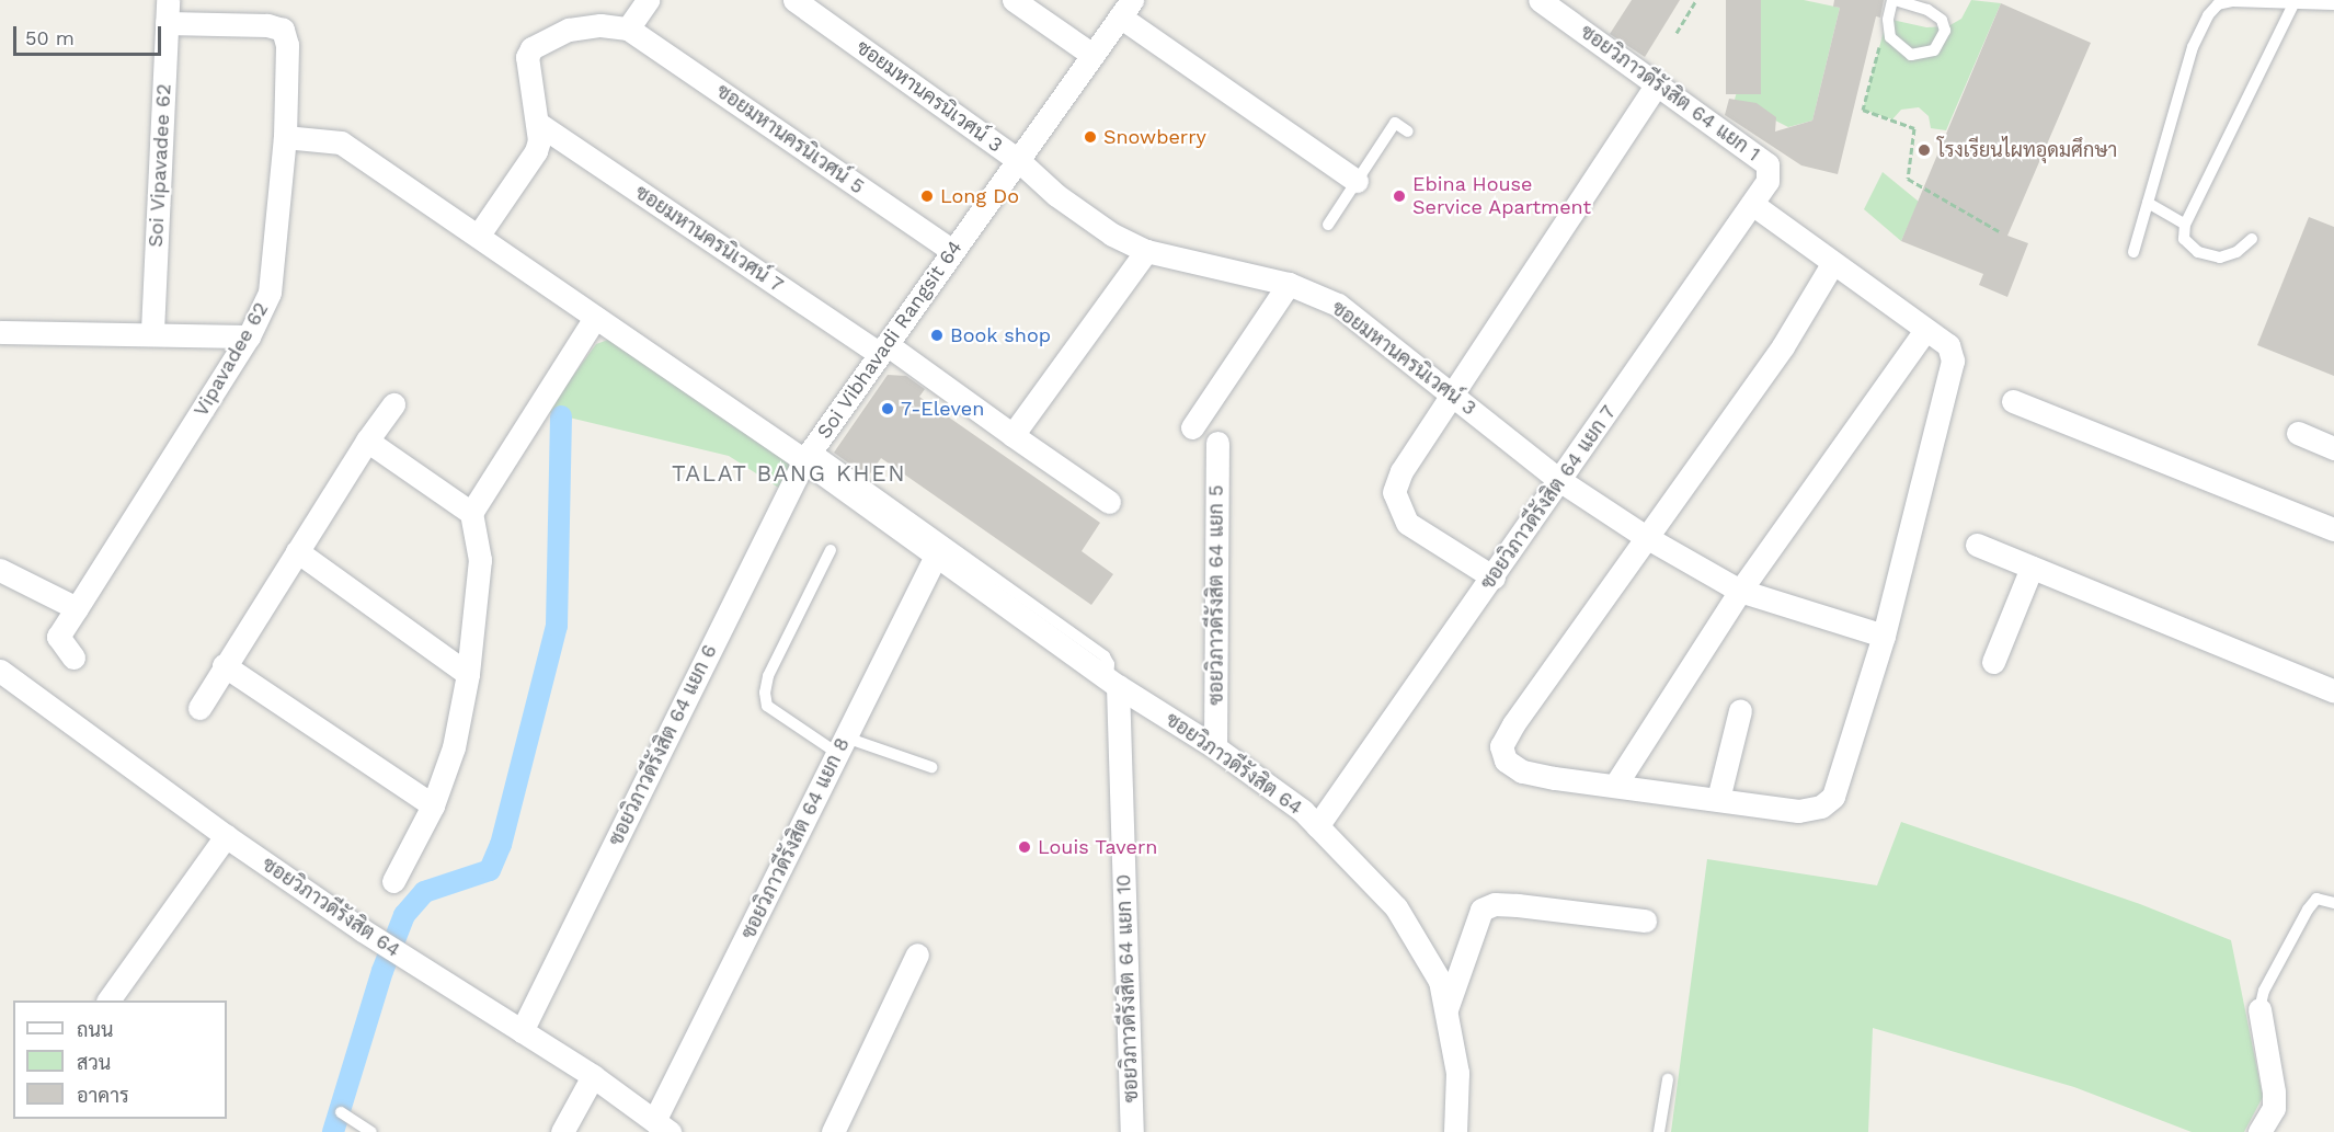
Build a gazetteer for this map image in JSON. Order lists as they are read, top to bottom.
{
  "streets": {
    "street": [
      "ซอยวิภาวดีรังสิต 64 แยก 1",
      "ซอยมหานครนิเวศน์ 3",
      "ซอยมหานครนิเวศน์ 5",
      "Soi Vipavadee 62",
      "ซอยมหานครนิเวศน์ 7",
      "Soi Vibhavadi Rangsit 64",
      "Vipavadee 62",
      "ซอยวิภาวดีรังสิต 64 แยก 7",
      "ซอยวิภาวดีรังสิต 64 แยก 5",
      "ซอยวิภาวดีรังสิต 64 แยก 6",
      "ซอยวิภาวดีรังสิต 64",
      "ซอยวิภาวดีรังสิต 64 แยก 8",
      "ซอยวิภาวดีรังสิต 64 แยก 10"
    ]
  },
  "crossings": [
    ["ซอยวิภาวดีรังสิต 64 แยก 1", "ซอยวิภาวดีรังสิต 64 แยก 7"],
    ["ซอยมหานครนิเวศน์ 3", "Soi Vibhavadi Rangsit 64"],
    ["ซอยมหานครนิเวศน์ 3", "ซอยวิภาวดีรังสิต 64 แยก 7"],
    ["ซอยมหานครนิเวศน์ 5", "Soi Vibhavadi Rangsit 64"],
    ["Soi Vipavadee 62", "Vipavadee 62"],
    ["ซอยมหานครนิเวศน์ 7", "Soi Vibhavadi Rangsit 64"],
    ["Soi Vibhavadi Rangsit 64", "ซอยวิภาวดีรังสิต 64 แยก 6"],
    ["ซอยวิภาวดีรังสิต 64 แยก 7", "ซอยวิภาวดีรังสิต 64"],
    ["ซอยวิภาวดีรังสิต 64 แยก 5", "ซอยวิภาวดีรังสิต 64"],
    ["ซอยวิภาวดีรังสิต 64 แยก 6", "ซอยวิภาวดีรังสิต 64"],
    ["ซอยวิภาวดีรังสิต 64", "ซอยวิภาวดีรังสิต 64 แยก 8"],
    ["ซอยวิภาวดีรังสิต 64", "ซอยวิภาวดีรังสิต 64 แยก 10"]
  ],
  "districts": ["TALAT BANG KHEN"],
  "places": [
    "Snowberry",
    "โรงเรียนไผทอุดมศึกษา",
    "Long Do",
    "Ebina House Service Apartment",
    "Book shop",
    "7-Eleven",
    "Louis Tavern"
  ],
  "legend": ["ถนน", "สวน", "อาคาร"],
  "scale_bar": "50 m"
}
